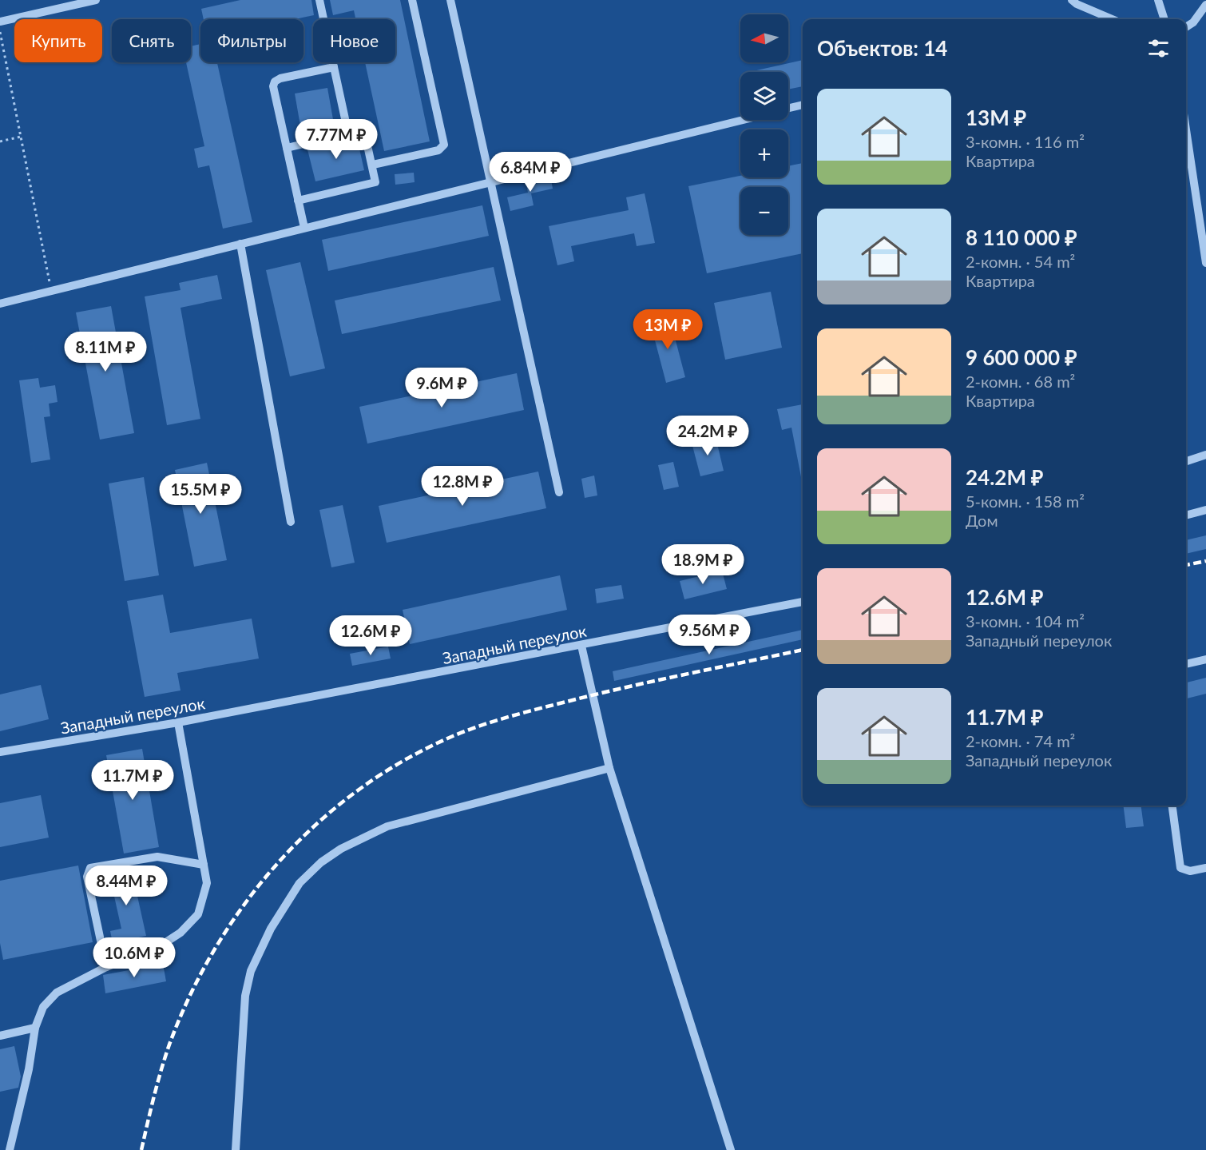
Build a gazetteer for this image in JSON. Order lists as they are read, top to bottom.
{
  "streets": {
    "street": ["Западный переулок"]
  },
  "north": "left",
  "page": {
    "map_buttons": ["+", "−"],
    "chip": [
      "Купить",
      "Снять",
      "Фильтры",
      "Новое"
    ],
    "heading": "Объектов: 14",
    "list": [
      {
        "name": "13M ₽",
        "note": "3-комн. · 116 m² · Квартира"
      },
      {
        "name": "8 110 000 ₽",
        "note": "2-комн. · 54 m² · Квартира"
      },
      {
        "name": "9 600 000 ₽",
        "note": "2-комн. · 68 m² · Квартира"
      },
      {
        "name": "24.2M ₽",
        "note": "5-комн. · 158 m² · Дом"
      },
      {
        "name": "12.6M ₽",
        "note": "3-комн. · 104 m² · Западный переулок"
      },
      {
        "name": "11.7M ₽",
        "note": "2-комн. · 74 m² · Западный переулок"
      }
    ],
    "price": [
      "7.77M ₽",
      "6.84M ₽",
      "13M ₽",
      "8.11M ₽",
      "9.6M ₽",
      "24.2M ₽",
      "12.8M ₽",
      "15.5M ₽",
      "18.9M ₽",
      "9.56M ₽",
      "12.6M ₽",
      "11.7M ₽",
      "8.44M ₽",
      "10.6M ₽"
    ]
  }
}
